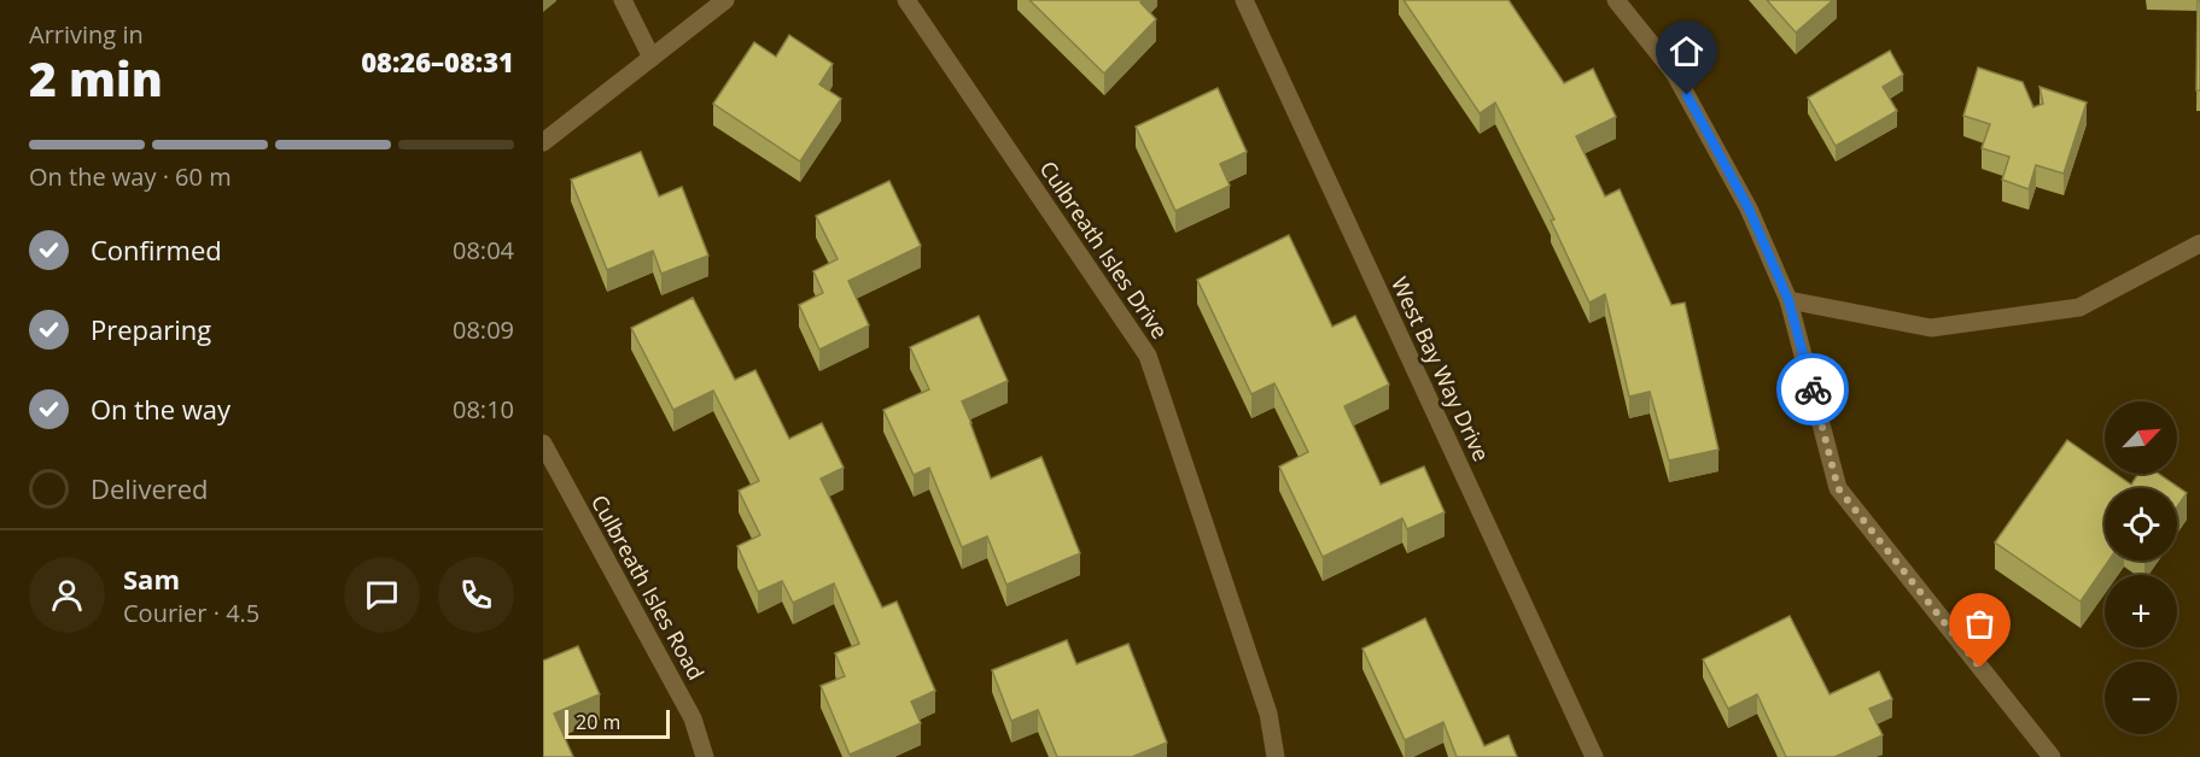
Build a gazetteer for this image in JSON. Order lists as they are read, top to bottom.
{
  "streets": {
    "street": ["Culbreath Isles Drive", "West Bay Way Drive", "Culbreath Isles Road"]
  },
  "scale_bar": "20 m",
  "north": "top right",
  "page": {
    "heading": ["2 min", "Arriving in", "08:26–08:31"],
    "panel": ["Sam", "Courier · 4.5"],
    "bar": "On the way · 60 m",
    "list": [
      ["Confirmed", "08:04"],
      ["Preparing", "08:09"],
      ["On the way", "08:10"],
      "Delivered"
    ],
    "map_buttons": ["+", "−"],
    "scale": "20 m"
  }
}
